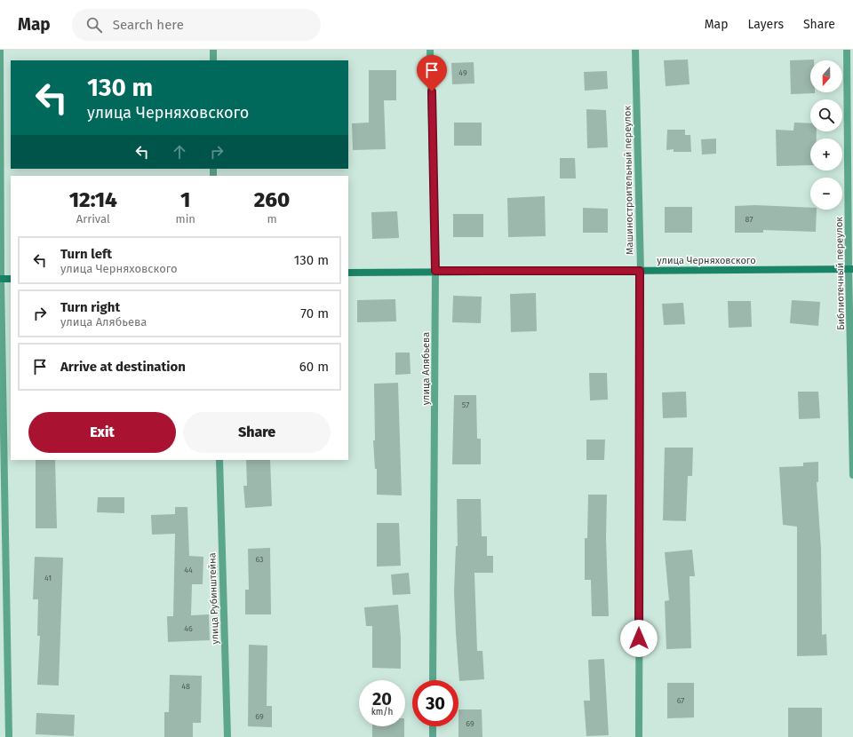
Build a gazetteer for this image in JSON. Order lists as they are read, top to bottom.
{
  "streets": {
    "street": [
      "Машиностроительный переулок",
      "улица Черняховского",
      "Библиотечный переулок",
      "улица Алябьева",
      "улица Рубинштейна"
    ]
  },
  "crossings": [
    ["Машиностроительный переулок", "улица Черняховского"],
    ["улица Черняховского", "Библиотечный переулок"],
    ["улица Черняховского", "улица Алябьева"]
  ],
  "house_numbers": [
    "49",
    "87",
    "57",
    "63",
    "44",
    "41",
    "46",
    "48",
    "67",
    "69",
    "69"
  ],
  "north": "bottom",
  "page": {
    "header": "Map",
    "search": "Search here",
    "nav": ["Map", "Layers", "Share"],
    "map_buttons": ["+", "−"],
    "turn": ["130 m", "улица Черняховского"],
    "eta": [
      "12:14",
      "Arrival",
      "1",
      "min",
      "260",
      "m"
    ],
    "list": [
      {
        "name": "Turn left",
        "note": "улица Черняховского",
        "value": "130 m"
      },
      {
        "name": "Turn right",
        "note": "улица Алябьева",
        "value": "70 m"
      },
      {
        "name": "Arrive at destination",
        "value": "60 m"
      }
    ],
    "buttons": ["Exit", "Share"],
    "speed": "20 km/h",
    "limit": "30"
  }
}
